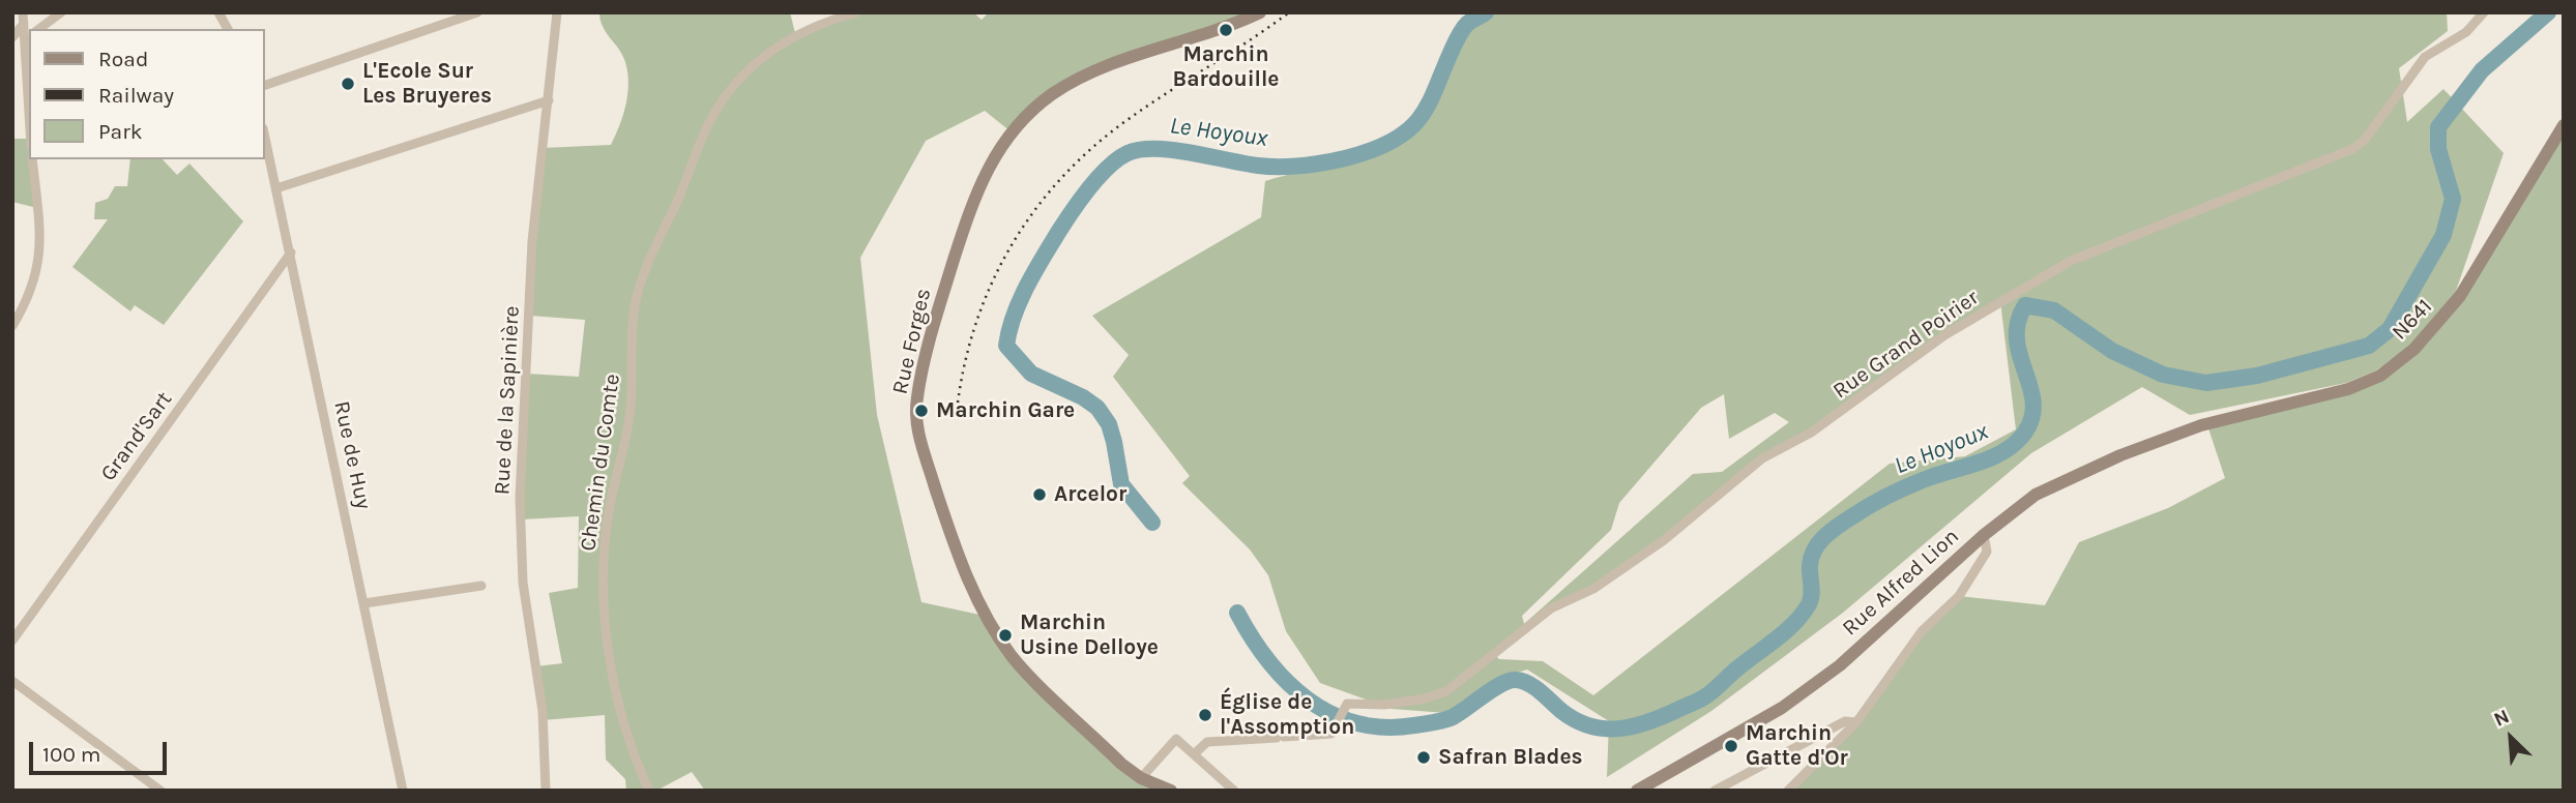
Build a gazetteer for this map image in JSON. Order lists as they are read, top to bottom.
{
  "streets": {
    "main road": ["N641", "Rue Forges", "Rue Alfred Lion"],
    "street": [
      "Rue Grand Poirier",
      "Rue de la Sapinière",
      "Grand'Sart",
      "Rue de Huy",
      "Chemin du Comte"
    ]
  },
  "crossings": [
    ["N641", "Rue Alfred Lion"],
    ["Grand'Sart", "Rue de Huy"]
  ],
  "water": ["Le Hoyoux"],
  "places": [
    "Marchin Bardouille",
    "L'Ecole Sur Les Bruyeres",
    "Marchin Gare",
    "Arcelor",
    "Marchin Usine Delloye",
    "Église de l'Assomption",
    "Marchin Gatte d'Or",
    "Safran Blades"
  ],
  "legend": ["Road", "Railway", "Park"],
  "scale_bar": "100 m",
  "north": "top left"
}
